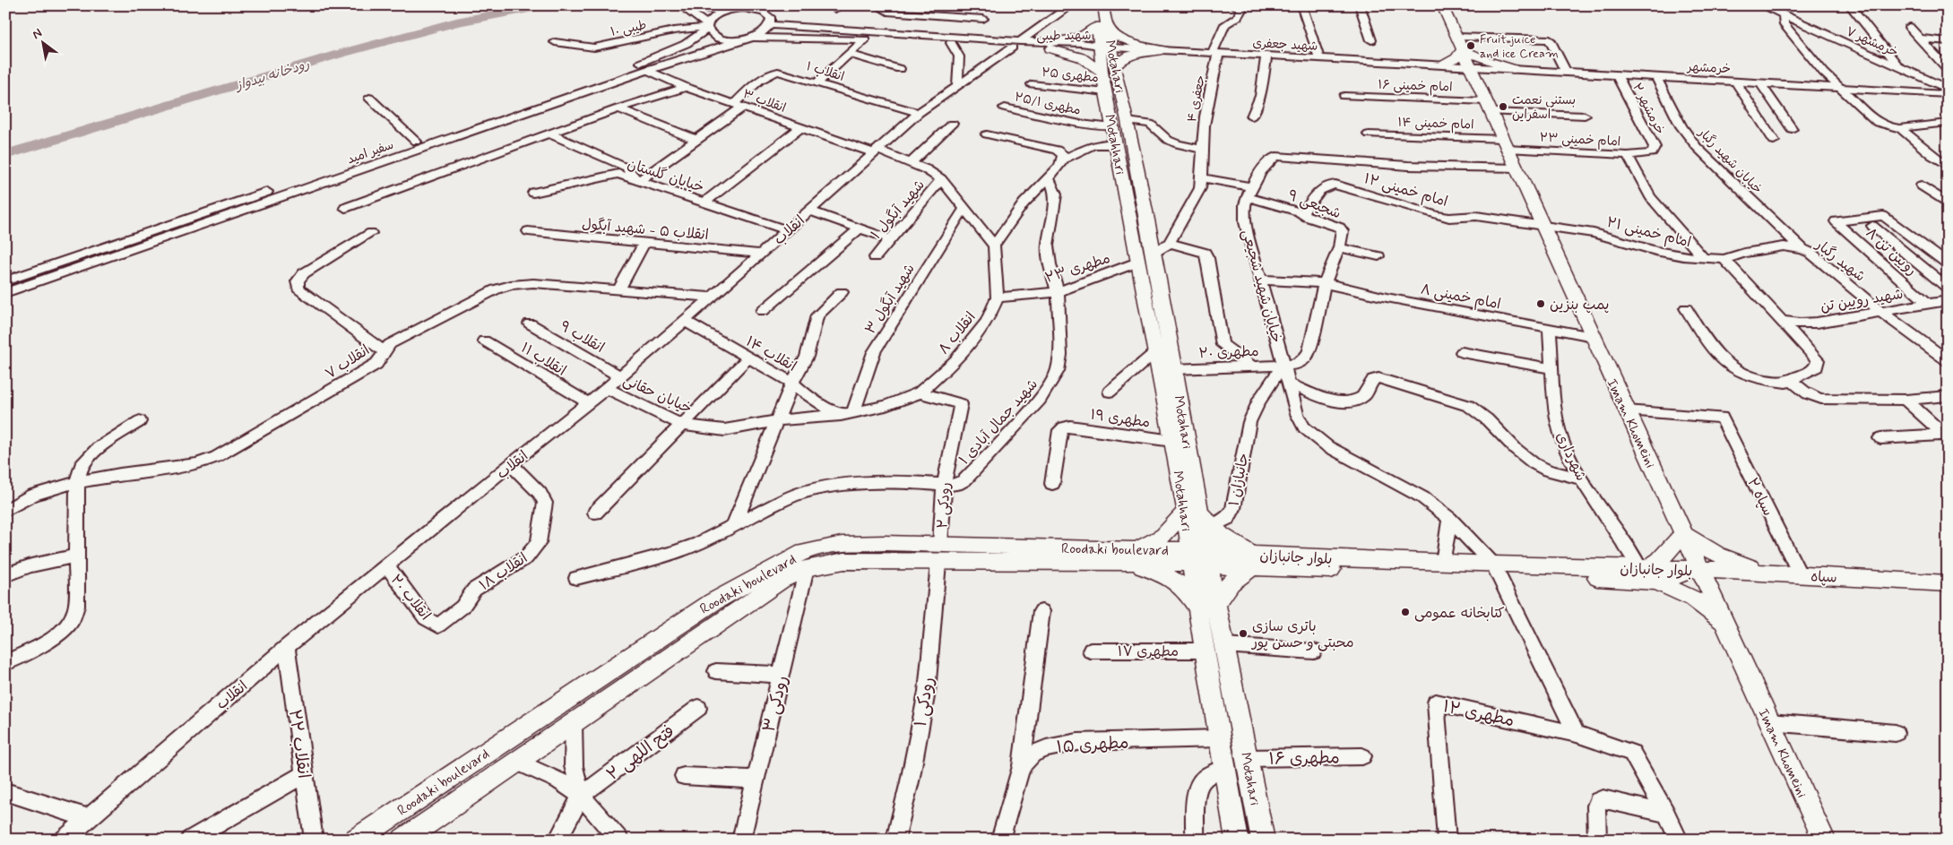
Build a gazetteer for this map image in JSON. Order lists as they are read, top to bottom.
{
  "streets": {
    "main road": [
      "Motahari",
      "Motahhari",
      "Imam Khomeini",
      "Roodaki boulevard",
      "بلوار جانبازان",
      "سپاه"
    ],
    "street": [
      "طیبی ۱۰",
      "شهید طیبی",
      "خرمشهر ۷",
      "شهید جعفری",
      "خرمشهر",
      "انقلاب ۱",
      "مطهری ۲۵",
      "امام خمینی ۱۶",
      "جعفری ۴",
      "انقلاب ۳",
      "مطهری ۲۵/۱",
      "خرمشهر ۲",
      "امام خمینی ۱۴",
      "امام خمینی ۲۳",
      "سفیر امید",
      "خیابان شهید رگبار",
      "خیابان گلستان",
      "امام خمینی ۱۲",
      "شجیعی ۹",
      "شهید آبگول ۱",
      "انقلاب ۵ - شهید آبگول",
      "انقلاب",
      "امام خمینی ۲۱",
      "رویین تن ۸",
      "شهید رگبار",
      "مطهری ۲۳",
      "خیابان شهید شجیعی",
      "امام خمینی ۸",
      "شهید آبگول ۳",
      "شهید رویین تن",
      "انقلاب ۸",
      "انقلاب ۹",
      "مطهری ۲۰",
      "انقلاب ۱۴",
      "انقلاب ۱۱",
      "انقلاب ۷",
      "خیابان حقانی",
      "مطهری ۱۹",
      "شهید جمال آبادی ۱",
      "شهرداری",
      "جانبازان ۱",
      "سپاه ۲",
      "رودکی ۲",
      "انقلاب ۱۸",
      "انقلاب ۲۰",
      "مطهری ۱۷",
      "رودکی ۱",
      "رودکی ۳",
      "مطهری ۱۲",
      "انقلاب ۲۲",
      "مطهری ۱۵",
      "فتح اللهی ۲",
      "مطهری ۱۶"
    ]
  },
  "crossings": [
    ["طیبی ۱۰", "سفیر امید"],
    ["شهید طیبی", "شهید جعفری"],
    ["شهید طیبی", "Motahari"],
    ["شهید طیبی", "سفیر امید"],
    ["شهید طیبی", "انقلاب"],
    ["شهید جعفری", "Motahari"],
    ["شهید جعفری", "خرمشهر"],
    ["شهید جعفری", "جعفری ۴"],
    ["شهید جعفری", "Imam Khomeini"],
    ["Motahari", "مطهری ۲۵/۱"],
    ["Motahari", "Motahhari"],
    ["Motahari", "مطهری ۲۳"],
    ["Motahari", "مطهری ۲۰"],
    ["Motahari", "جانبازان ۱"],
    ["Motahari", "Roodaki boulevard"],
    ["Motahari", "بلوار جانبازان"],
    ["Motahari", "مطهری ۱۶"],
    ["خرمشهر", "خرمشهر ۲"],
    ["خرمشهر", "خیابان شهید رگبار"],
    ["خرمشهر", "Imam Khomeini"],
    ["انقلاب ۱", "انقلاب ۳"],
    ["انقلاب ۱", "انقلاب"],
    ["مطهری ۲۵", "Motahhari"],
    ["امام خمینی ۱۶", "Imam Khomeini"],
    ["جعفری ۴", "مطهری ۲۵/۱"],
    ["جعفری ۴", "شجیعی ۹"],
    ["انقلاب ۳", "سفیر امید"],
    ["انقلاب ۳", "انقلاب"],
    ["مطهری ۲۵/۱", "Motahhari"],
    ["خرمشهر ۲", "امام خمینی ۲۳"],
    ["امام خمینی ۱۴", "امام خمینی ۲۳"],
    ["امام خمینی ۱۴", "Imam Khomeini"],
    ["امام خمینی ۲۳", "Imam Khomeini"],
    ["Motahhari", "مطهری ۲۳"],
    ["Motahhari", "مطهری ۱۹"],
    ["Motahhari", "جانبازان ۱"],
    ["خیابان شهید رگبار", "امام خمینی ۲۱"],
    ["خیابان شهید رگبار", "شهید رگبار"],
    ["خیابان گلستان", "انقلاب"],
    ["امام خمینی ۱۲", "شجیعی ۹"],
    ["امام خمینی ۱۲", "امام خمینی ۲۱"],
    ["امام خمینی ۱۲", "Imam Khomeini"],
    ["شجیعی ۹", "خیابان شهید شجیعی"],
    ["شجیعی ۹", "امام خمینی ۸"],
    ["شجیعی ۹", "مطهری ۲۰"],
    ["انقلاب ۵ - شهید آبگول", "انقلاب"],
    ["انقلاب", "انقلاب ۹"],
    ["انقلاب", "انقلاب ۱۴"],
    ["انقلاب", "انقلاب ۱۱"],
    ["انقلاب", "انقلاب ۷"],
    ["انقلاب", "خیابان حقانی"],
    ["انقلاب", "انقلاب ۱۸"],
    ["انقلاب", "انقلاب ۲۰"],
    ["انقلاب", "انقلاب ۲۲"],
    ["امام خمینی ۲۱", "شهید رگبار"],
    ["امام خمینی ۲۱", "Imam Khomeini"],
    ["رویین تن ۸", "شهید رویین تن"],
    ["شهید رگبار", "شهید رویین تن"],
    ["مطهری ۲۳", "انقلاب ۸"],
    ["مطهری ۲۳", "شهید جمال آبادی ۱"],
    ["خیابان شهید شجیعی", "امام خمینی ۸"],
    ["خیابان شهید شجیعی", "مطهری ۲۰"],
    ["خیابان شهید شجیعی", "Imam Khomeini"],
    ["خیابان شهید شجیعی", "جانبازان ۱"],
    ["خیابان شهید شجیعی", "بلوار جانبازان"],
    ["خیابان شهید شجیعی", "مطهری ۱۲"],
    ["امام خمینی ۸", "مطهری ۲۰"],
    ["امام خمینی ۸", "Imam Khomeini"],
    ["امام خمینی ۸", "شهرداری"],
    ["شهید آبگول ۳", "انقلاب ۸"],
    ["شهید آبگول ۳", "انقلاب ۱۴"],
    ["شهید آبگول ۳", "خیابان حقانی"],
    ["انقلاب ۸", "انقلاب ۱۴"],
    ["انقلاب ۸", "خیابان حقانی"],
    ["انقلاب ۸", "رودکی ۲"],
    ["مطهری ۲۰", "جانبازان ۱"],
    ["انقلاب ۱۴", "خیابان حقانی"],
    ["شهید جمال آبادی ۱", "رودکی ۲"],
    ["Imam Khomeini", "سپاه ۲"],
    ["Imam Khomeini", "بلوار جانبازان"],
    ["Imam Khomeini", "سپاه"],
    ["شهرداری", "بلوار جانبازان"],
    ["سپاه ۲", "سپاه"],
    ["رودکی ۲", "Roodaki boulevard"],
    ["رودکی ۲", "رودکی ۱"],
    ["Roodaki boulevard", "بلوار جانبازان"],
    ["Roodaki boulevard", "رودکی ۱"],
    ["Roodaki boulevard", "رودکی ۳"],
    ["بلوار جانبازان", "سپاه"],
    ["انقلاب ۱۸", "انقلاب ۲۰"]
  ],
  "water": ["رودخانه بیدواز"],
  "places": [
    "Fruit juice and ice Cream",
    "بستنی نعمت اسفراین",
    "پمپ بنزین",
    "کتابخانه عمومی",
    "باتری سازی محبتی و حسن پور"
  ],
  "north": "top left"
}
